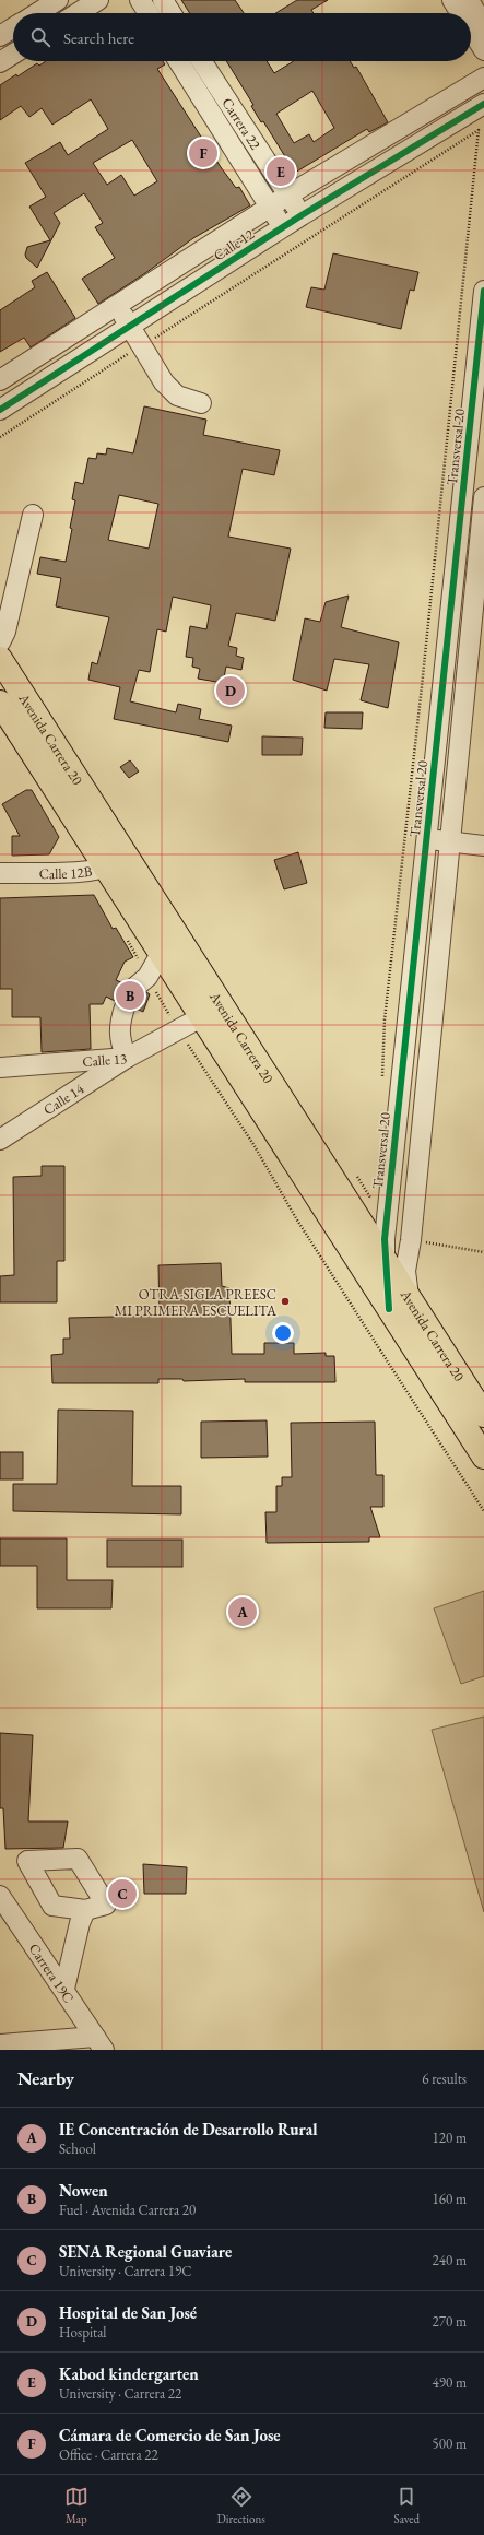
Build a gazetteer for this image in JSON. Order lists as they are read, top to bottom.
{
  "streets": {
    "main road": ["Avenida Carrera 20"],
    "street": [
      "Carrera 22",
      "Calle 12",
      "Transversal 20",
      "Calle 12B",
      "Calle 13",
      "Calle 14",
      "Carrera 19C"
    ]
  },
  "crossings": [
    ["Carrera 22", "Calle 12"],
    ["Transversal 20", "Avenida Carrera 20"],
    ["Avenida Carrera 20", "Calle 12B"],
    ["Avenida Carrera 20", "Calle 13"],
    ["Calle 13", "Calle 14"]
  ],
  "places": ["OTRA-SIGLA PREESC MI PRIMERA ESCUELITA"],
  "page": {
    "search": "Search here",
    "pins": [
      "F",
      "E",
      "D",
      "B",
      "A",
      "C"
    ],
    "heading": ["Nearby", "6 results"],
    "list": [
      {
        "mark": "A",
        "name": "IE Concentración de Desarrollo Rural",
        "note": "School",
        "value": "120 m"
      },
      {
        "mark": "B",
        "name": "Nowen",
        "note": "Fuel · Avenida Carrera 20",
        "value": "160 m"
      },
      {
        "mark": "C",
        "name": "SENA Regional Guaviare",
        "note": "University · Carrera 19C",
        "value": "240 m"
      },
      {
        "mark": "D",
        "name": "Hospital de San José",
        "note": "Hospital",
        "value": "270 m"
      },
      {
        "mark": "E",
        "name": "Kabod kindergarten",
        "note": "University · Carrera 22",
        "value": "490 m"
      },
      {
        "mark": "F",
        "name": "Cámara de Comercio de San Jose",
        "note": "Office · Carrera 22",
        "value": "500 m"
      }
    ],
    "nav": ["Map", "Directions", "Saved"]
  }
}
